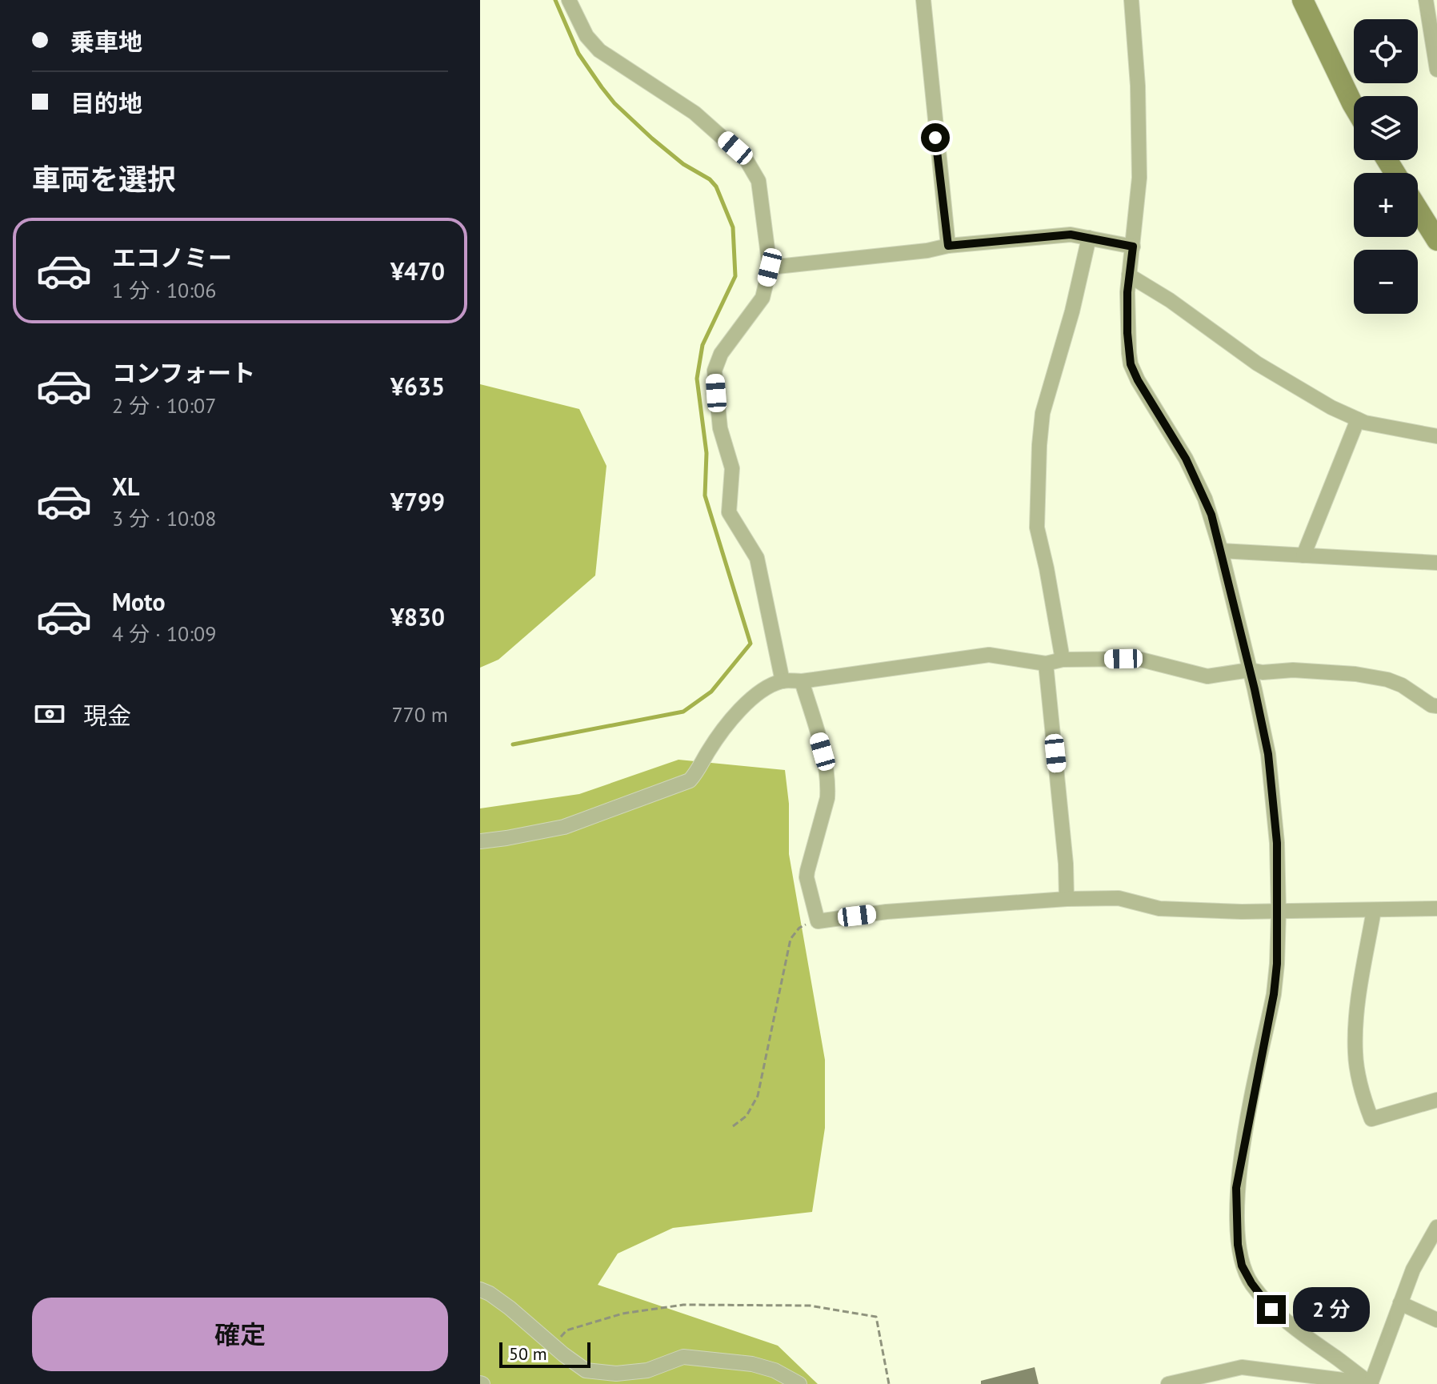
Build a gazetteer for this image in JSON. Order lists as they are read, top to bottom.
{
  "scale_bar": "50 m",
  "page": {
    "banner": ["乗車地", "目的地"],
    "map_buttons": ["+", "−"],
    "heading": "車両を選択",
    "list": [
      {
        "name": "エコノミー",
        "note": "1 分 · 10:06",
        "value": "¥470"
      },
      {
        "name": "コンフォート",
        "note": "2 分 · 10:07",
        "value": "¥635"
      },
      {
        "name": "XL",
        "note": "3 分 · 10:08",
        "value": "¥799"
      },
      {
        "name": "Moto",
        "note": "4 分 · 10:09",
        "value": "¥830"
      }
    ],
    "pay": ["現金", "770 m"],
    "buttons": "確定",
    "bubble": "2 分",
    "scale": "50 m"
  }
}
